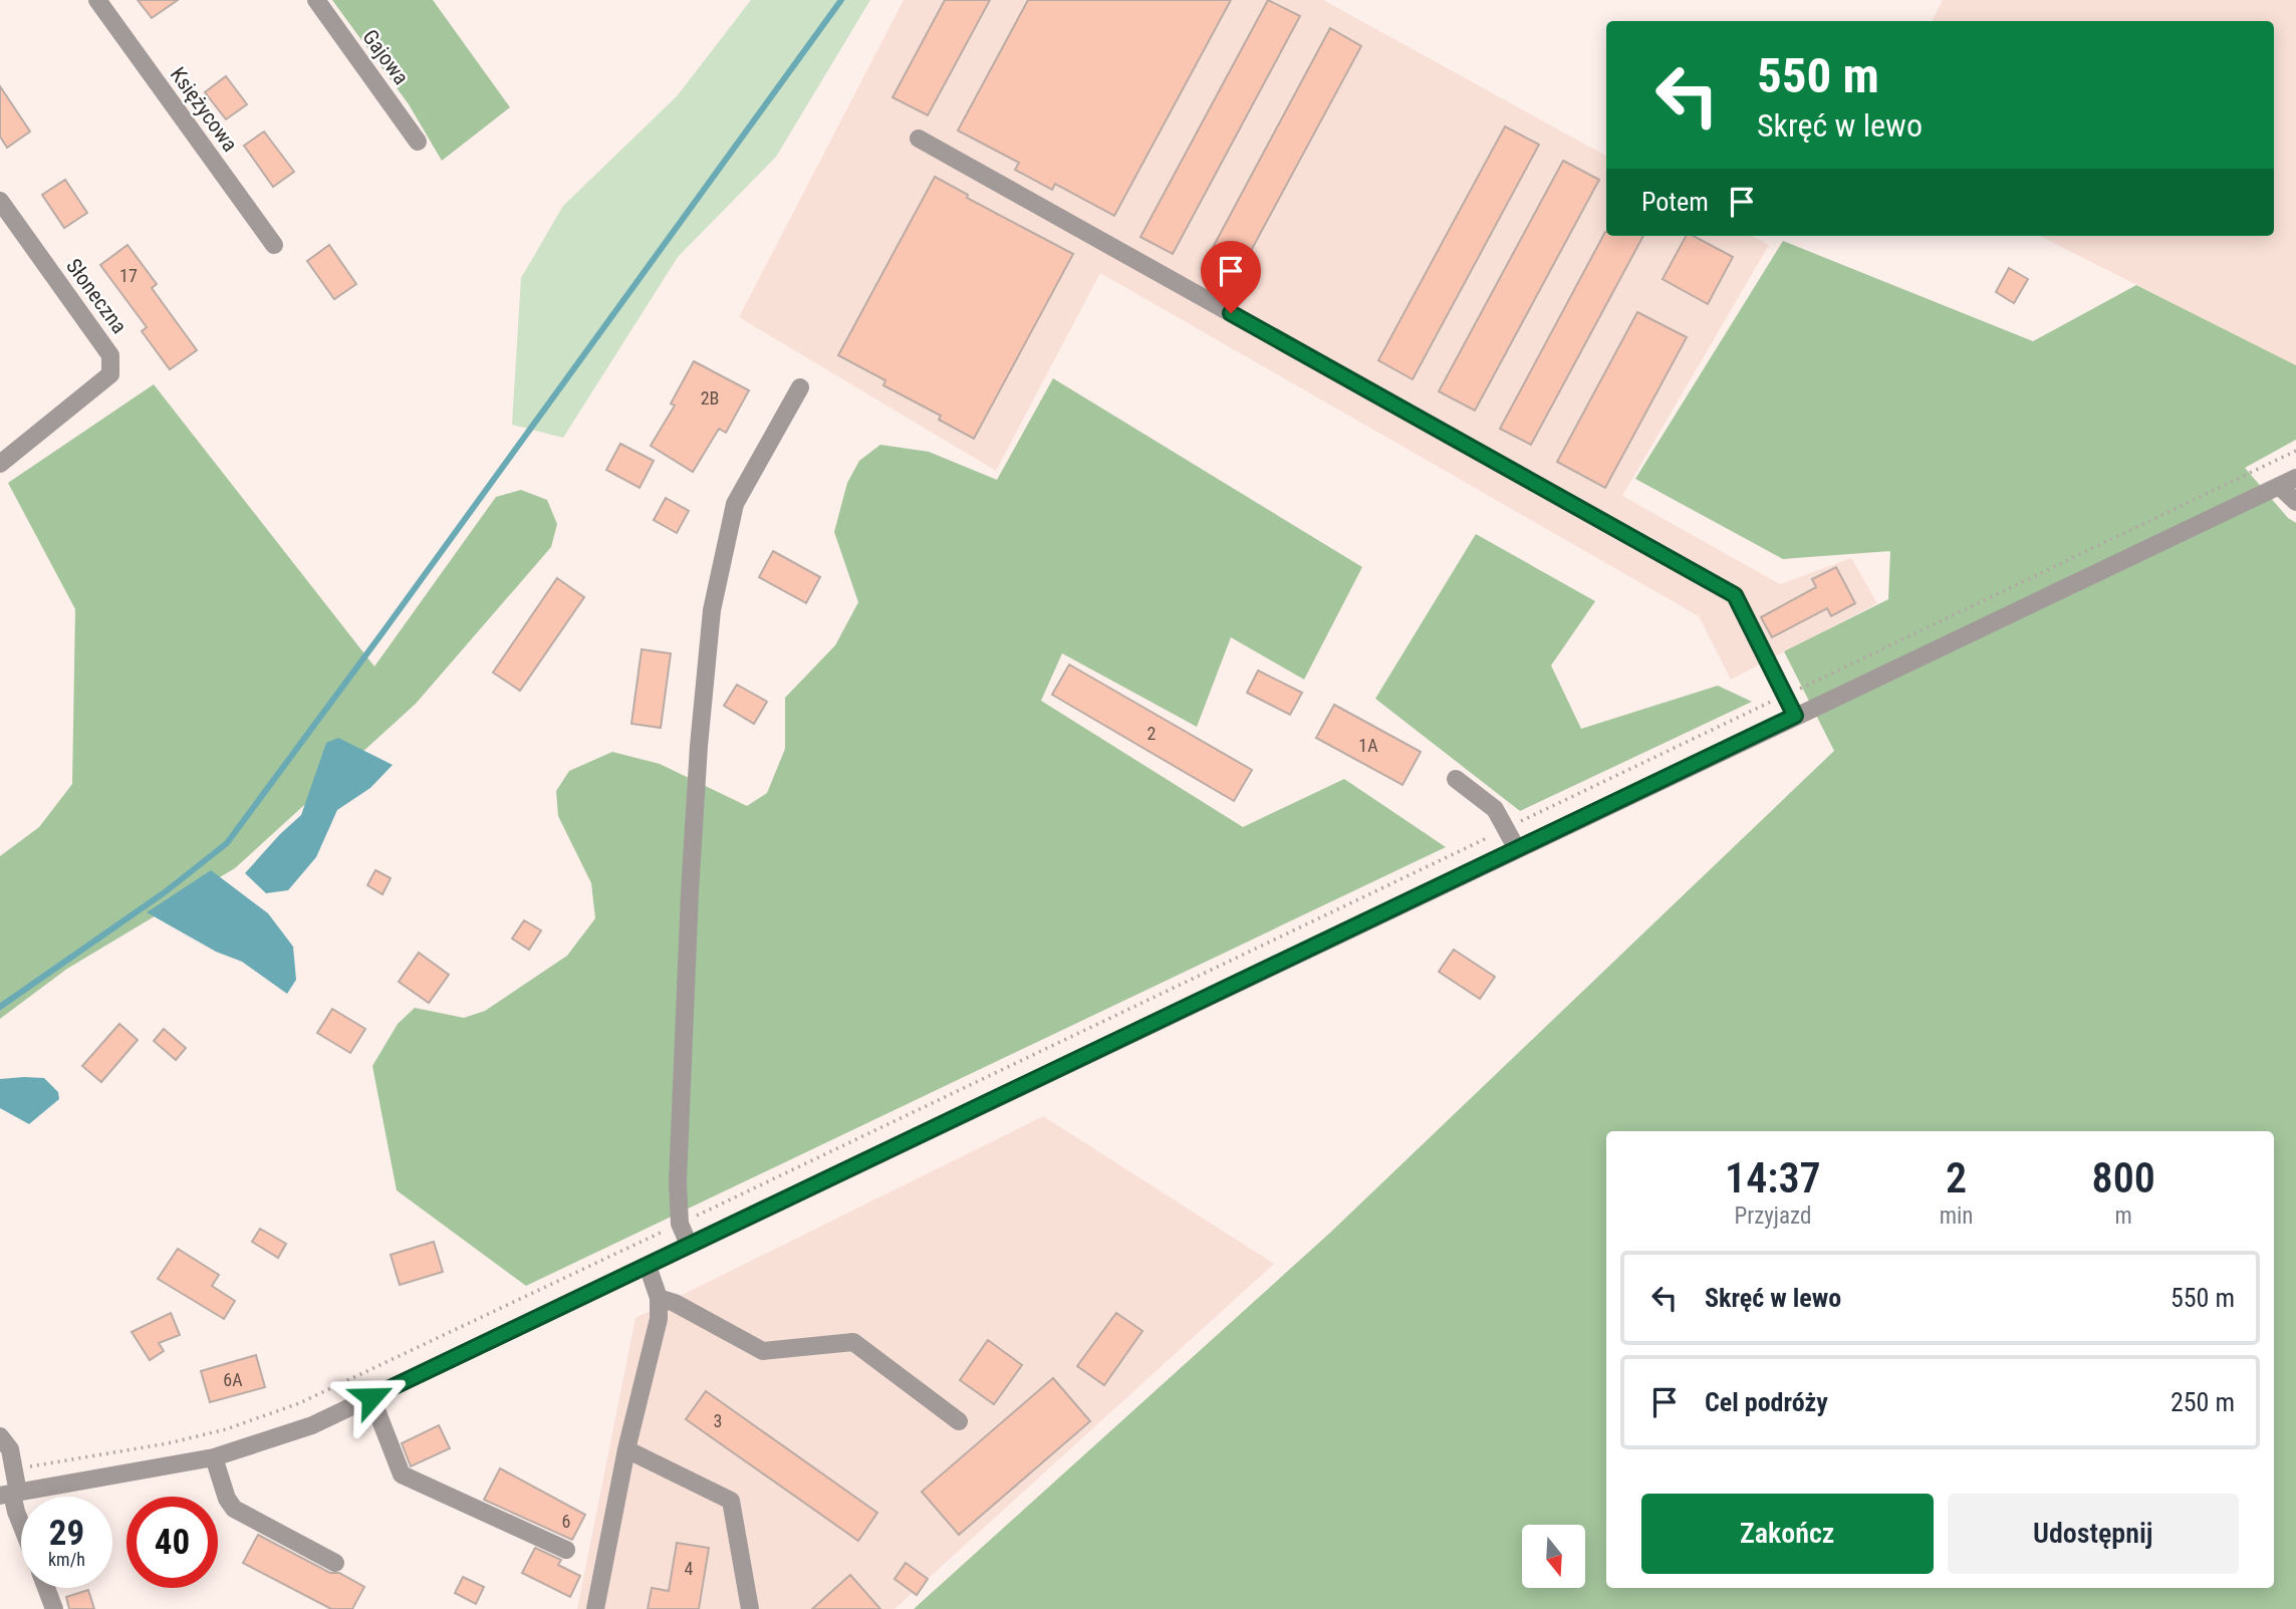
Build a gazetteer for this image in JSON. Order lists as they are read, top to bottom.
{
  "streets": {
    "street": ["Gajowa", "Księżycowa", "Słoneczna"]
  },
  "house_numbers": [
    "17",
    "2B",
    "2",
    "1A",
    "6A",
    "3",
    "6",
    "4"
  ],
  "north": "bottom",
  "page": {
    "turn": ["550 m", "Skręć w lewo"],
    "then": "Potem",
    "eta": [
      "14:37",
      "Przyjazd",
      "2",
      "min",
      "800",
      "m"
    ],
    "list": [
      {
        "name": "Skręć w lewo",
        "value": "550 m"
      },
      {
        "name": "Cel podróży",
        "value": "250 m"
      }
    ],
    "buttons": ["Zakończ", "Udostępnij"],
    "speed": "29 km/h",
    "limit": "40"
  }
}
